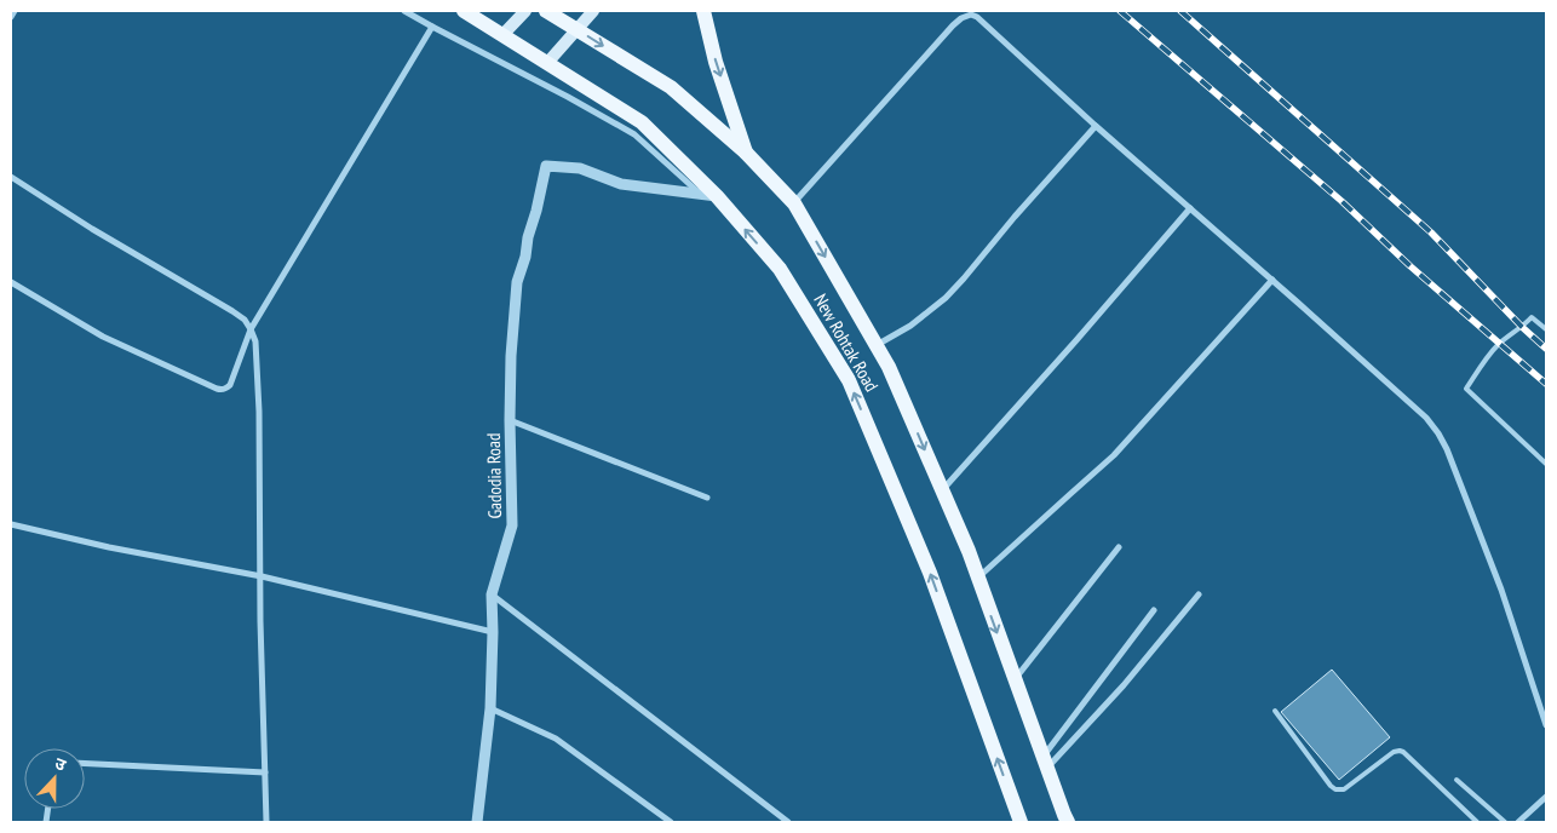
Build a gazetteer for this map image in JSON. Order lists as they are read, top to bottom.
{
  "streets": {
    "main road": ["New Rohtak Road"],
    "street": ["Gadodia Road"]
  },
  "north": "top"
}
